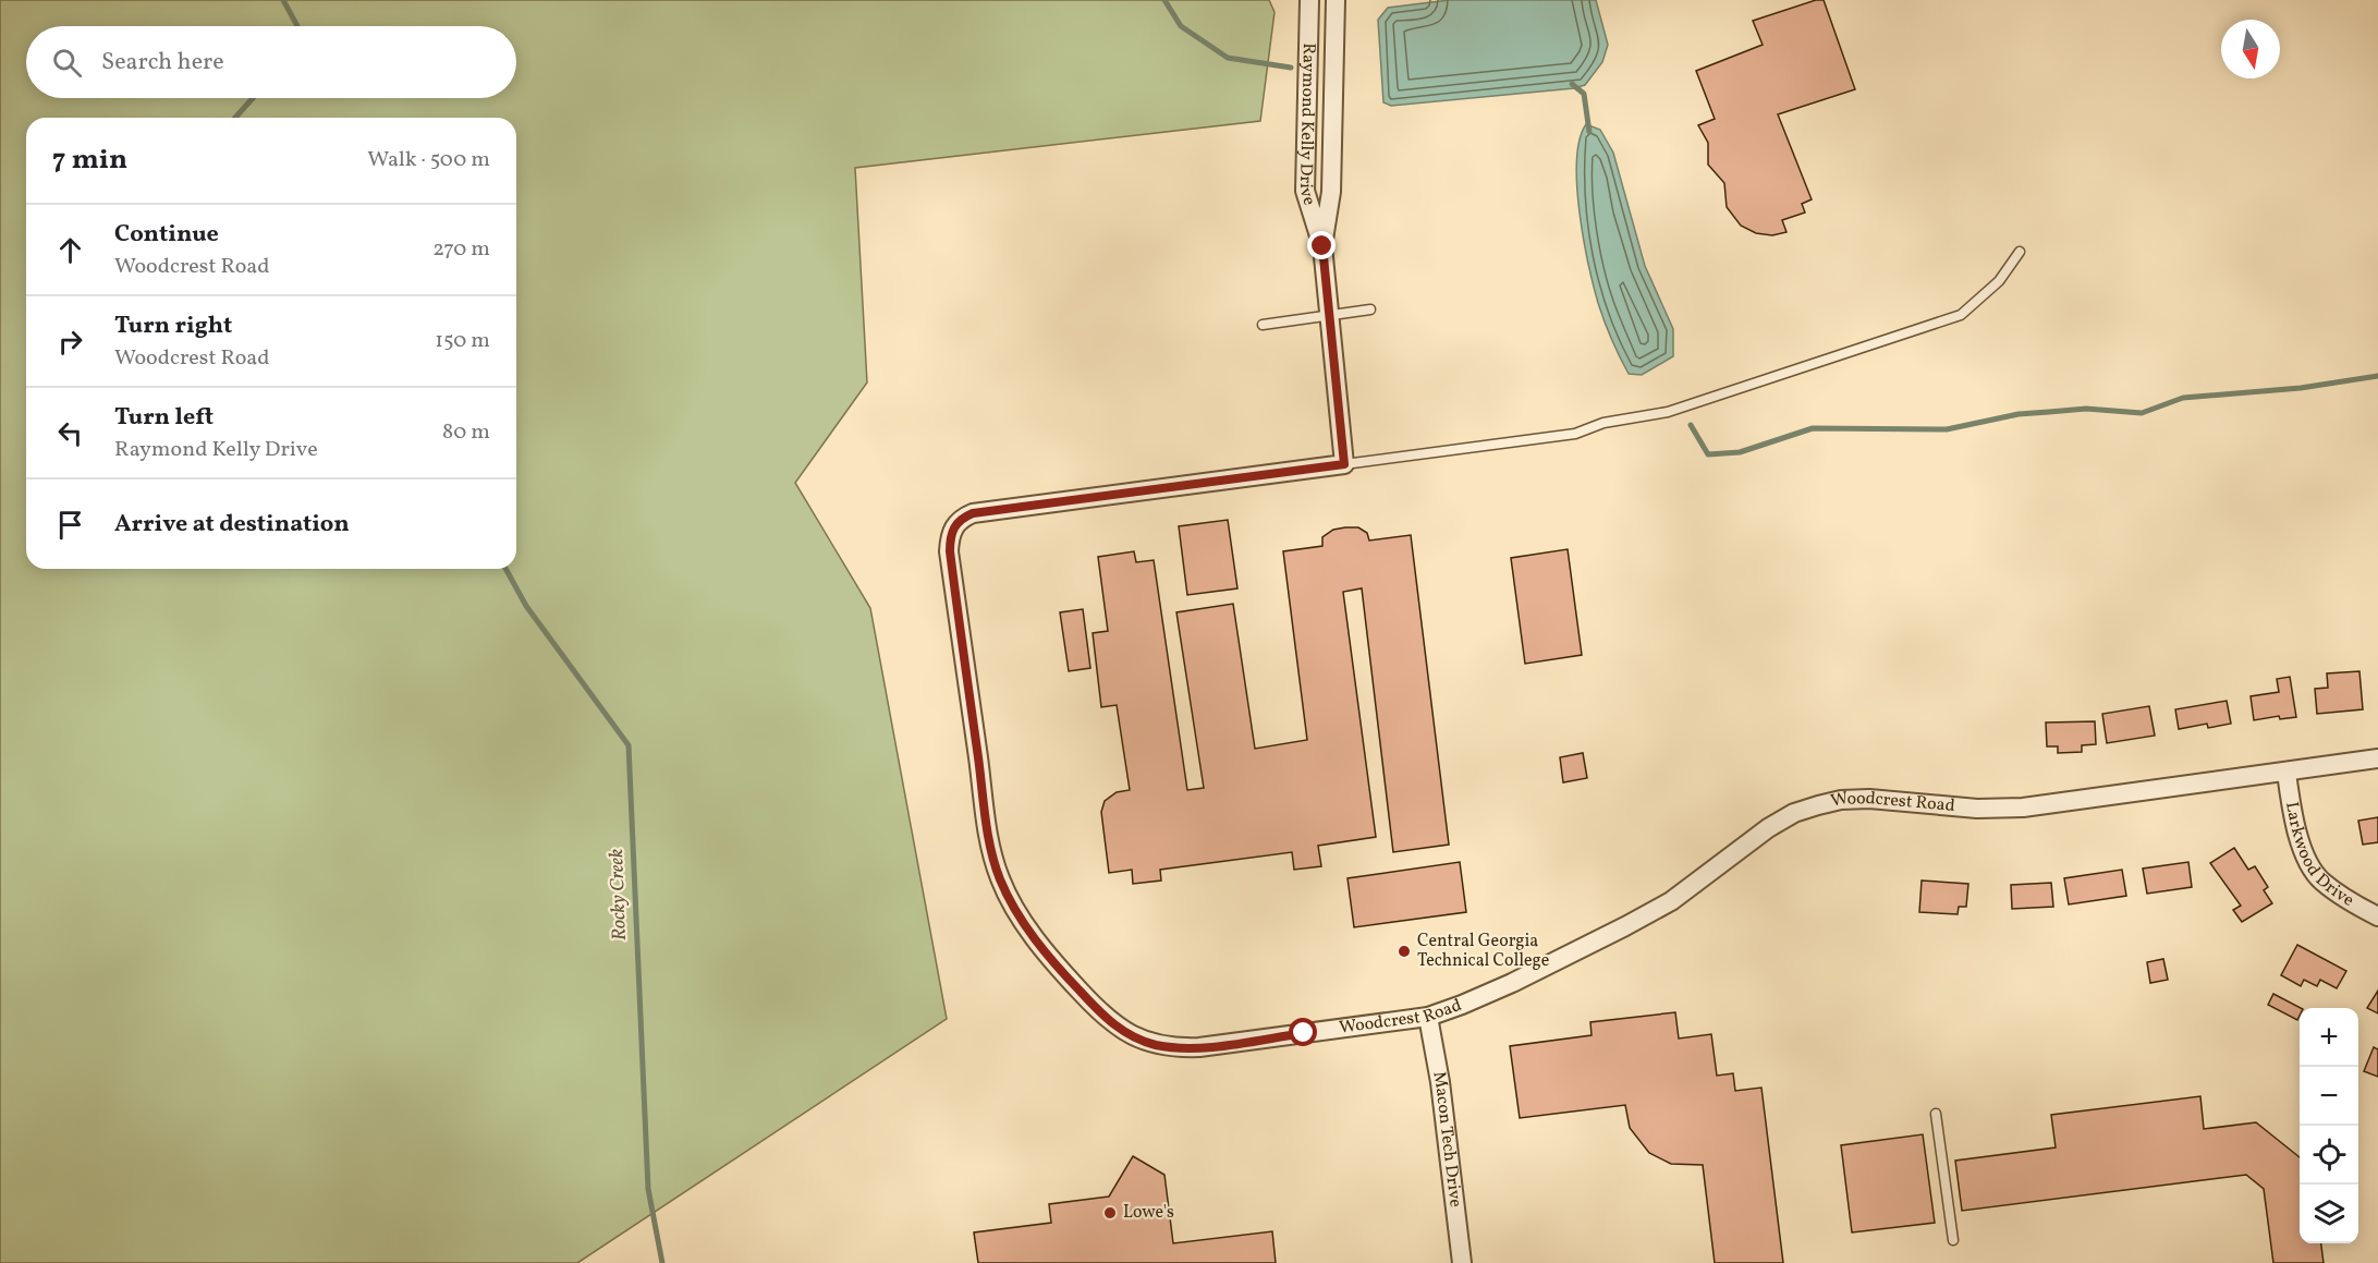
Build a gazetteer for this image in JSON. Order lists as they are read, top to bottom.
{
  "streets": {
    "street": [
      "Raymond Kelly Drive",
      "Woodcrest Road",
      "Larkwood Drive",
      "Macon Tech Drive"
    ]
  },
  "crossings": [
    ["Raymond Kelly Drive", "Woodcrest Road"],
    ["Woodcrest Road", "Larkwood Drive"],
    ["Woodcrest Road", "Macon Tech Drive"]
  ],
  "water": ["Rocky Creek"],
  "places": ["Central Georgia Technical College", "Lowe's"],
  "north": "bottom",
  "page": {
    "search": "Search here",
    "heading": ["7 min", "Walk · 500 m"],
    "list": [
      ["Continue", "Woodcrest Road", "270 m"],
      ["Turn right", "Woodcrest Road", "150 m"],
      ["Turn left", "Raymond Kelly Drive", "80 m"],
      "Arrive at destination"
    ],
    "map_buttons": ["+", "−"]
  }
}
